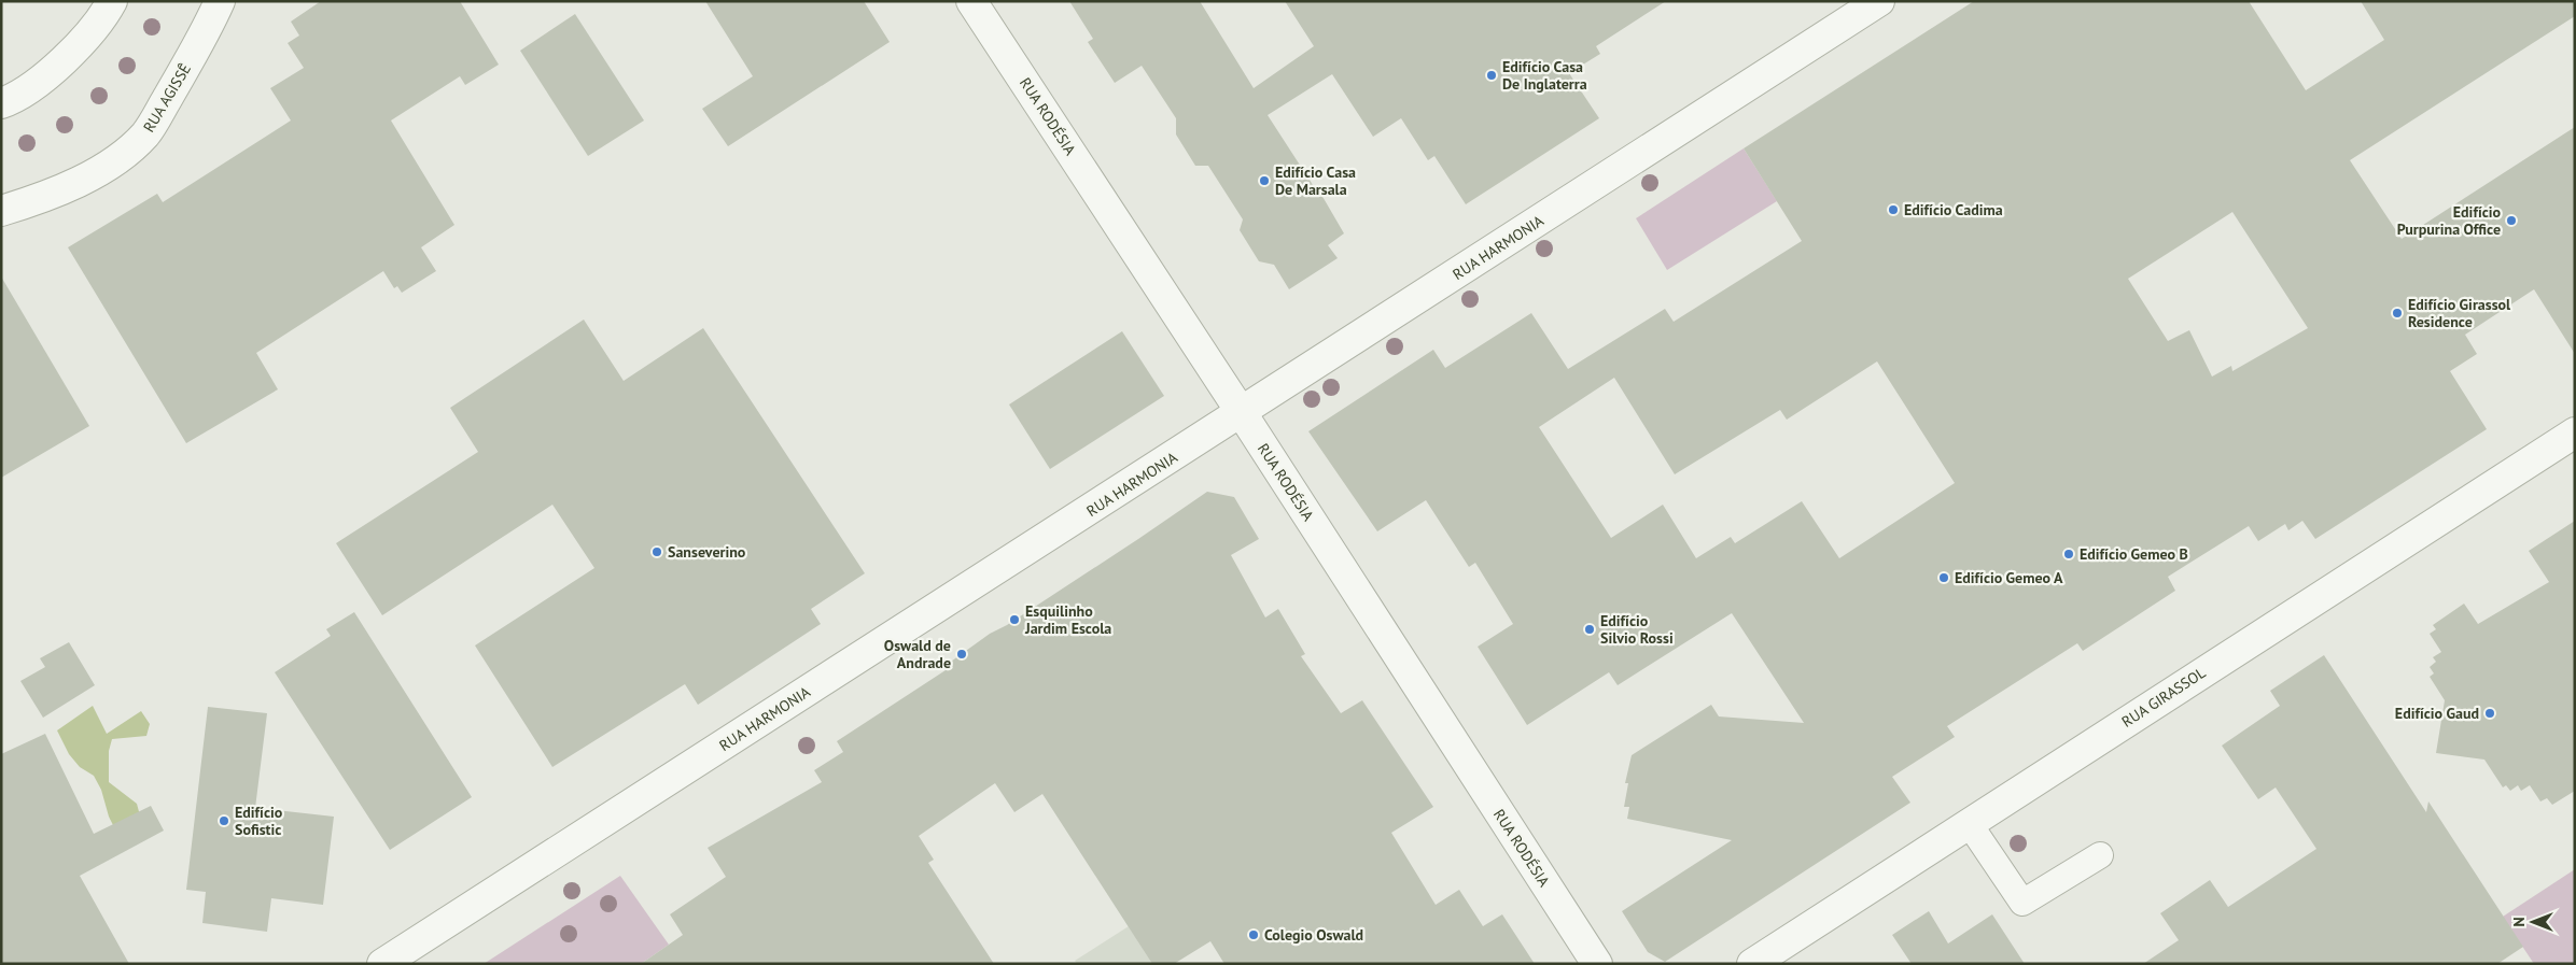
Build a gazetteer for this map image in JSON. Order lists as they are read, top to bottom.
{
  "streets": {
    "street": [
      "RUA AGISSÊ",
      "RUA RODÉSIA",
      "RUA HARMONIA",
      "RUA GIRASSOL"
    ]
  },
  "crossings": [
    ["RUA RODÉSIA", "RUA HARMONIA"]
  ],
  "places": [
    "Edifício Casa De Inglaterra",
    "Edifício Casa De Marsala",
    "Edifício Cadima",
    "Edifício Purpurina Office",
    "Edifício Girassol Residence",
    "Sanseverino",
    "Edifício Gemeo B",
    "Edifício Gemeo A",
    "Esquilinho Jardim Escola",
    "Edifício Silvio Rossi",
    "Oswald de Andrade",
    "Edifício Gaud",
    "Edifício Sofistic",
    "Colegio Oswald"
  ],
  "north": "left"
}
